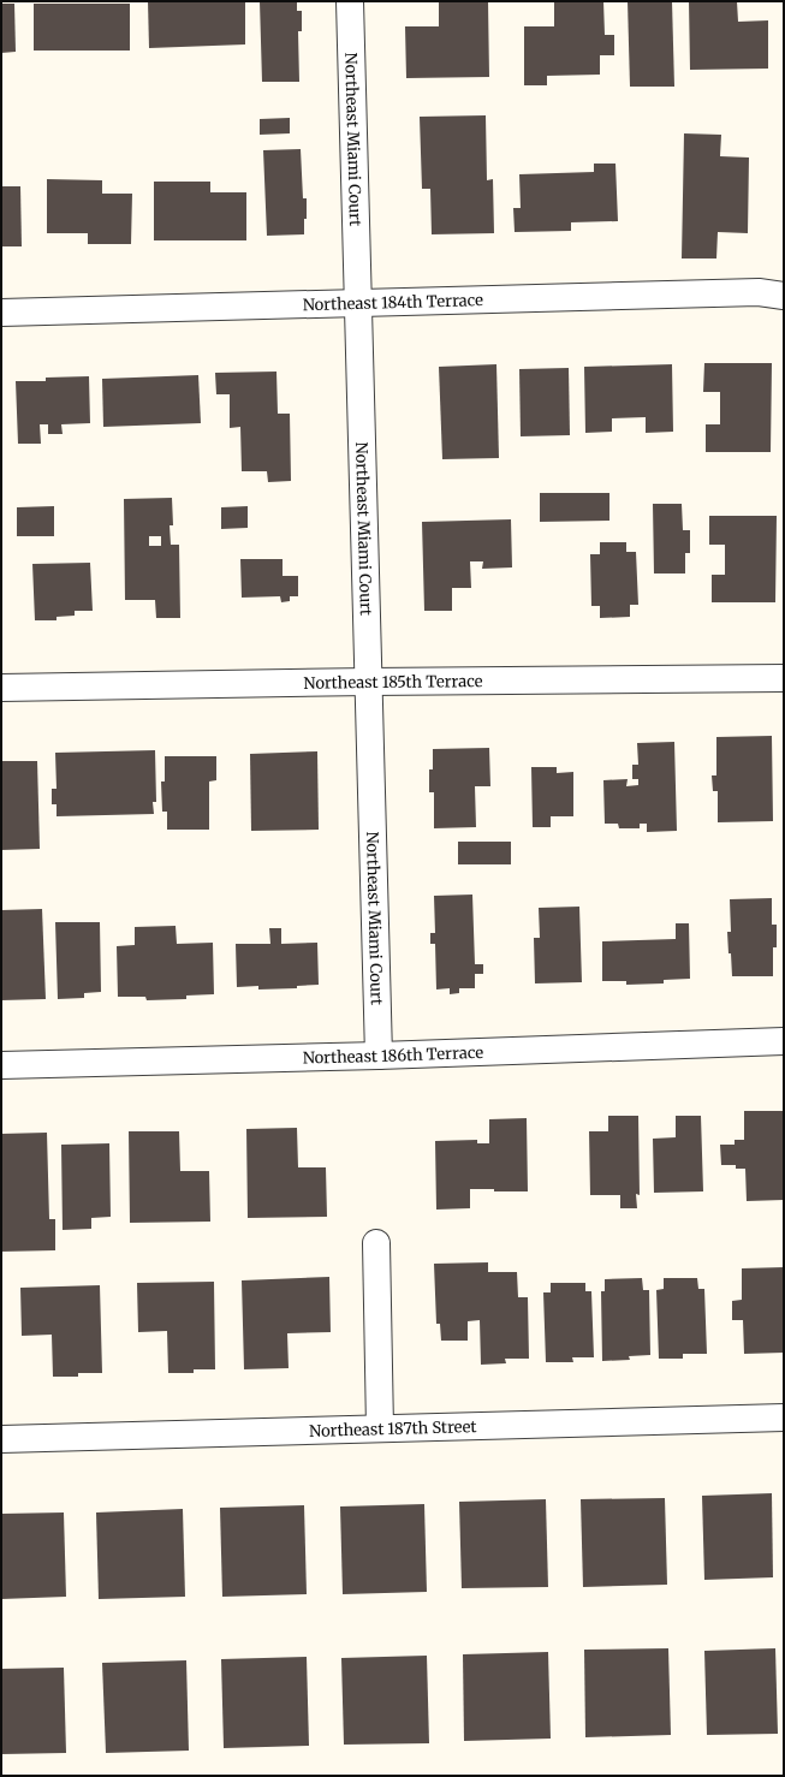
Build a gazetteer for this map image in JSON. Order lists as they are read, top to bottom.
{
  "streets": {
    "street": [
      "Northeast Miami Court",
      "Northeast 184th Terrace",
      "Northeast 185th Terrace",
      "Northeast 186th Terrace",
      "Northeast 187th Street"
    ]
  },
  "crossings": [
    ["Northeast Miami Court", "Northeast 184th Terrace"],
    ["Northeast Miami Court", "Northeast 185th Terrace"],
    ["Northeast Miami Court", "Northeast 186th Terrace"]
  ]
}
